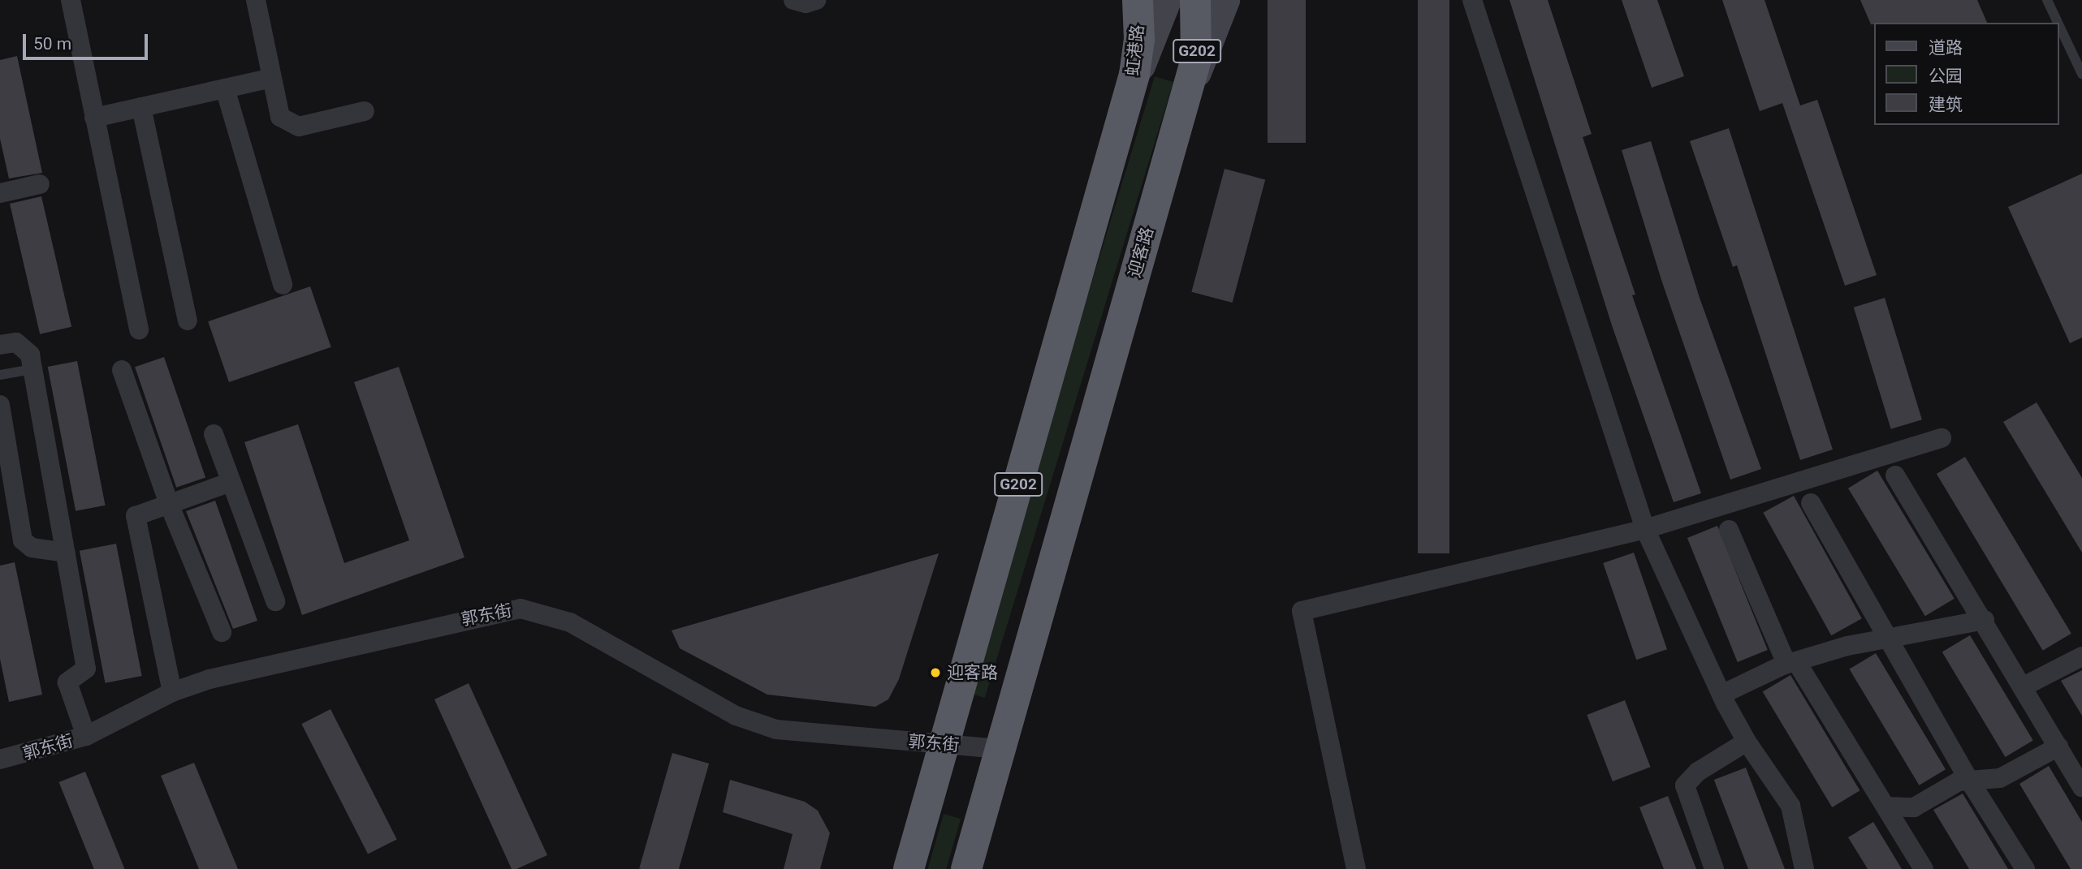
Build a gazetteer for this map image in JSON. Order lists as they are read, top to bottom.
{
  "streets": {
    "highway": ["虹港路", "G202", "迎客路"],
    "street": ["郭东街"]
  },
  "crossings": [
    ["虹港路", "G202"],
    ["G202", "迎客路"],
    ["G202", "郭东街"],
    ["迎客路", "郭东街"]
  ],
  "places": ["迎客路"],
  "legend": ["道路", "公园", "建筑"],
  "scale_bar": "50 m"
}
